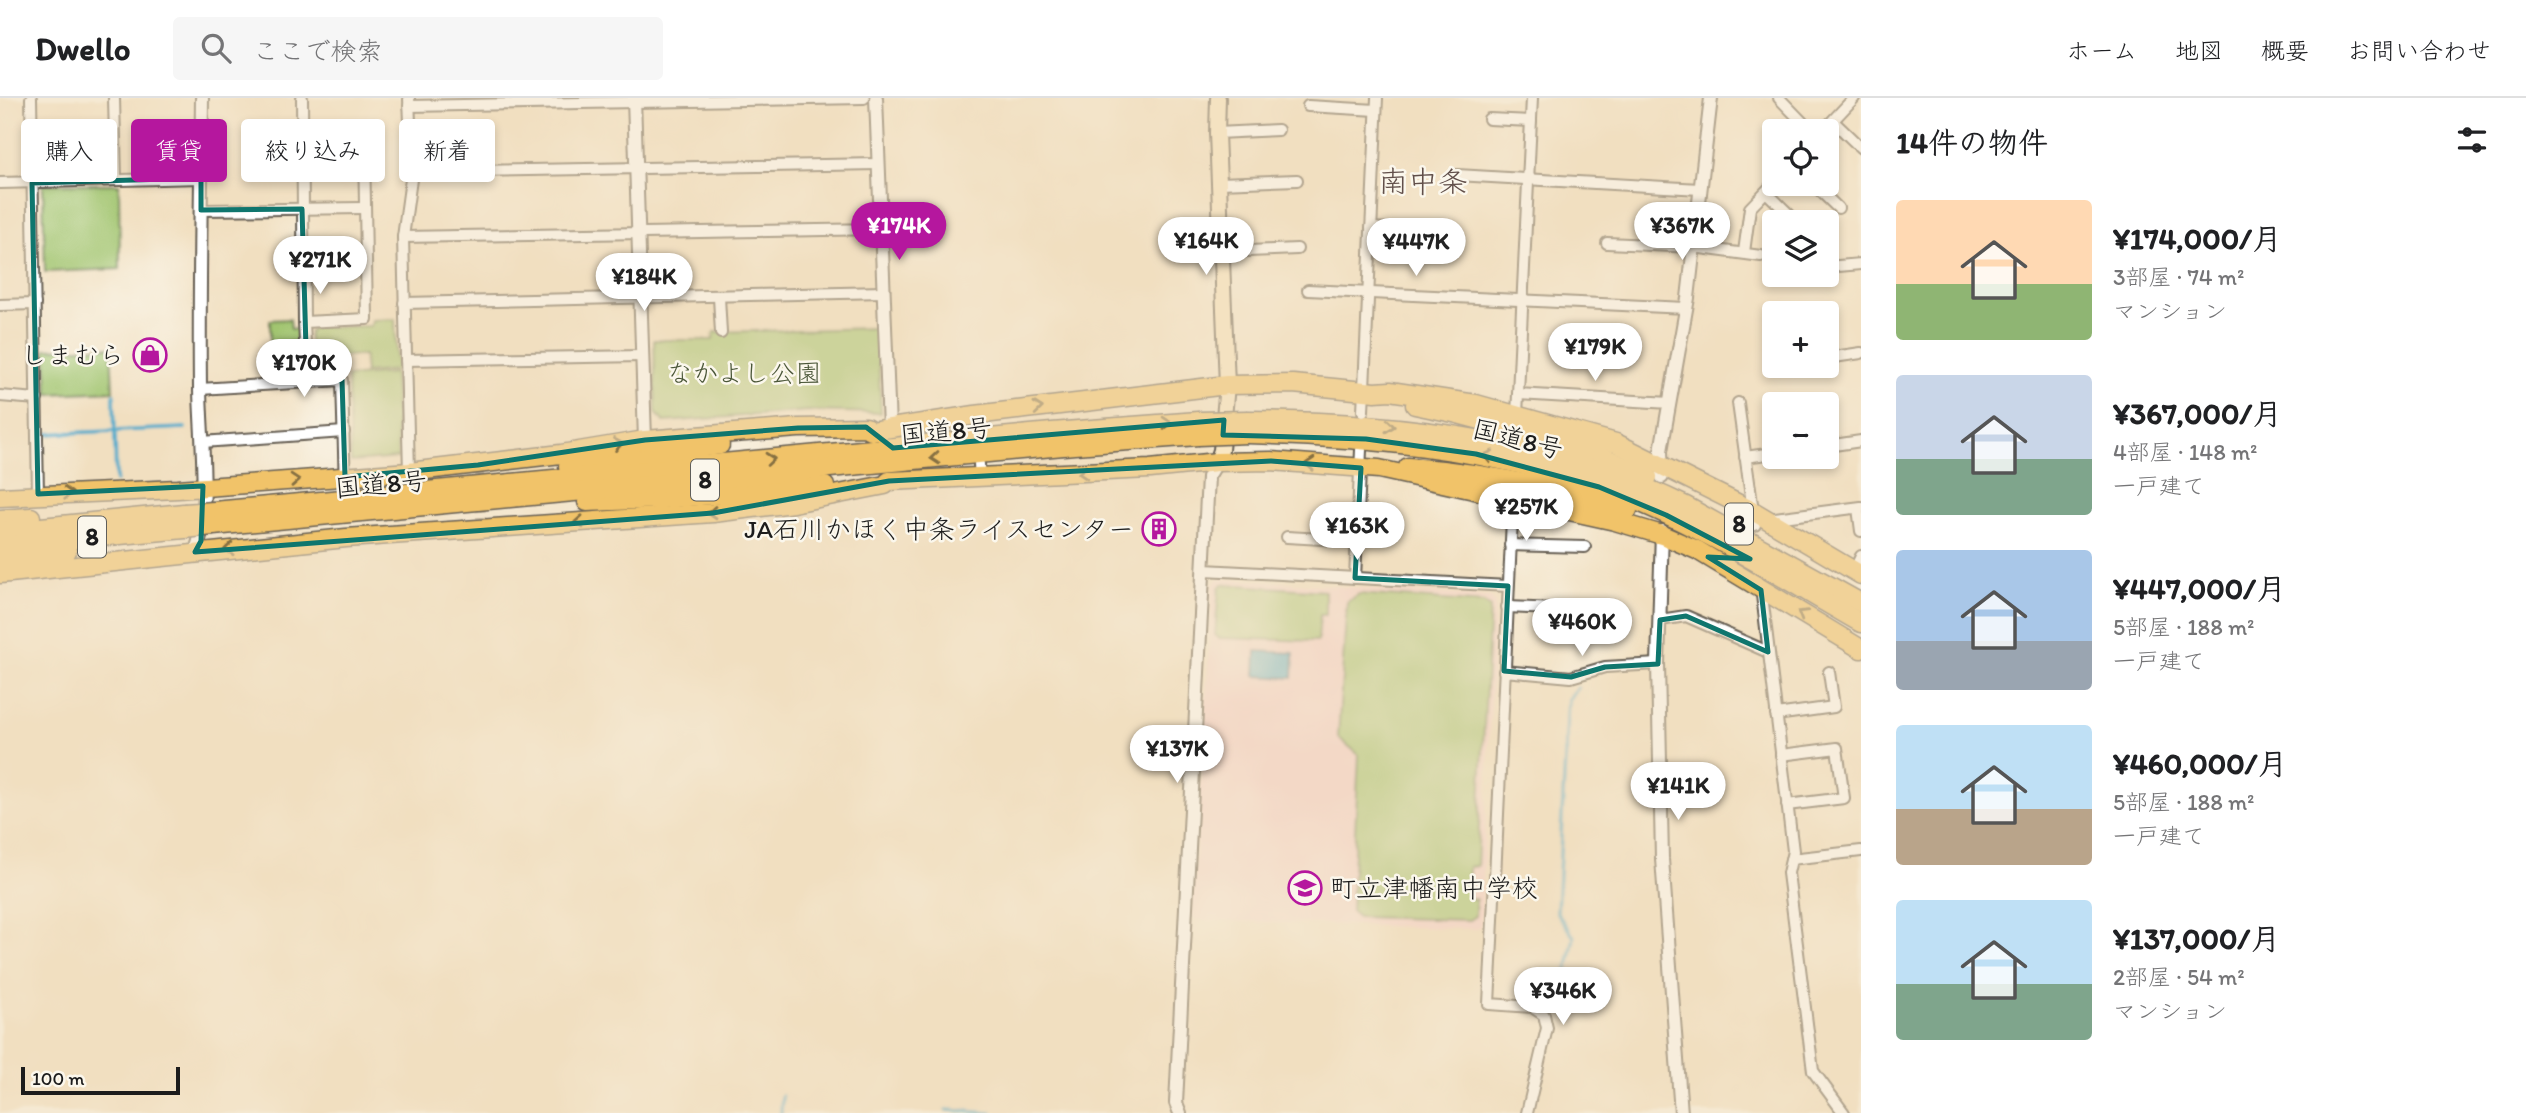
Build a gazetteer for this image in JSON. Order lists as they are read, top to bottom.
{
  "streets": {
    "highway": ["国道8号", "8"]
  },
  "crossings": [
    ["国道8号", "8"]
  ],
  "districts": ["南中条"],
  "parks": ["なかよし公園"],
  "places": {
    "shop": ["しまむら"],
    "building": ["JA石川かほく中条ライスセンター"],
    "school or university": ["町立津幡南中学校"]
  },
  "scale_bar": "100 m",
  "page": {
    "header": "Dwello",
    "search": "ここで検索",
    "nav": [
      "ホーム",
      "地図",
      "概要",
      "お問い合わせ"
    ],
    "heading": "14件の物件",
    "map_buttons": ["+", "−"],
    "chip": [
      "購入",
      "賃貸",
      "絞り込み",
      "新着"
    ],
    "list": [
      {
        "name": "¥174,000/月",
        "note": "3部屋 · 74 m² · マンション"
      },
      {
        "name": "¥367,000/月",
        "note": "4部屋 · 148 m² · 一戸建て"
      },
      {
        "name": "¥447,000/月",
        "note": "5部屋 · 188 m² · 一戸建て"
      },
      {
        "name": "¥460,000/月",
        "note": "5部屋 · 188 m² · 一戸建て"
      },
      {
        "name": "¥137,000/月",
        "note": "2部屋 · 54 m² · マンション"
      }
    ],
    "price": [
      "¥174K",
      "¥367K",
      "¥164K",
      "¥447K",
      "¥271K",
      "¥184K",
      "¥179K",
      "¥170K",
      "¥257K",
      "¥163K",
      "¥460K",
      "¥137K",
      "¥141K",
      "¥346K"
    ],
    "scale": "100 m"
  }
}
